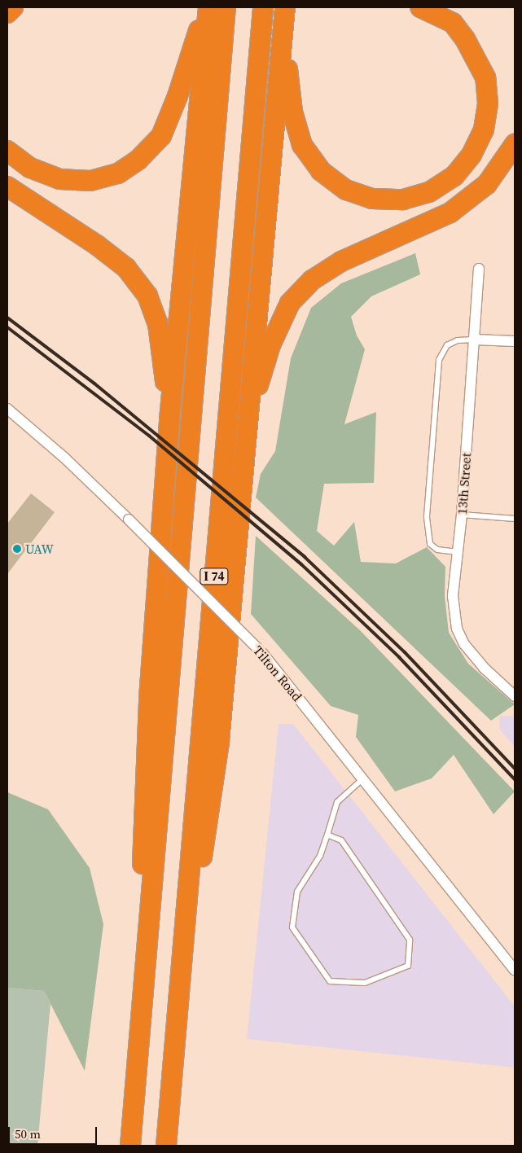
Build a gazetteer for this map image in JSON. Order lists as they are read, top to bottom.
{
  "streets": {
    "highway": ["I 74"],
    "street": ["13th Street", "Tilton Road"]
  },
  "places": ["UAW"],
  "scale_bar": "50 m"
}
